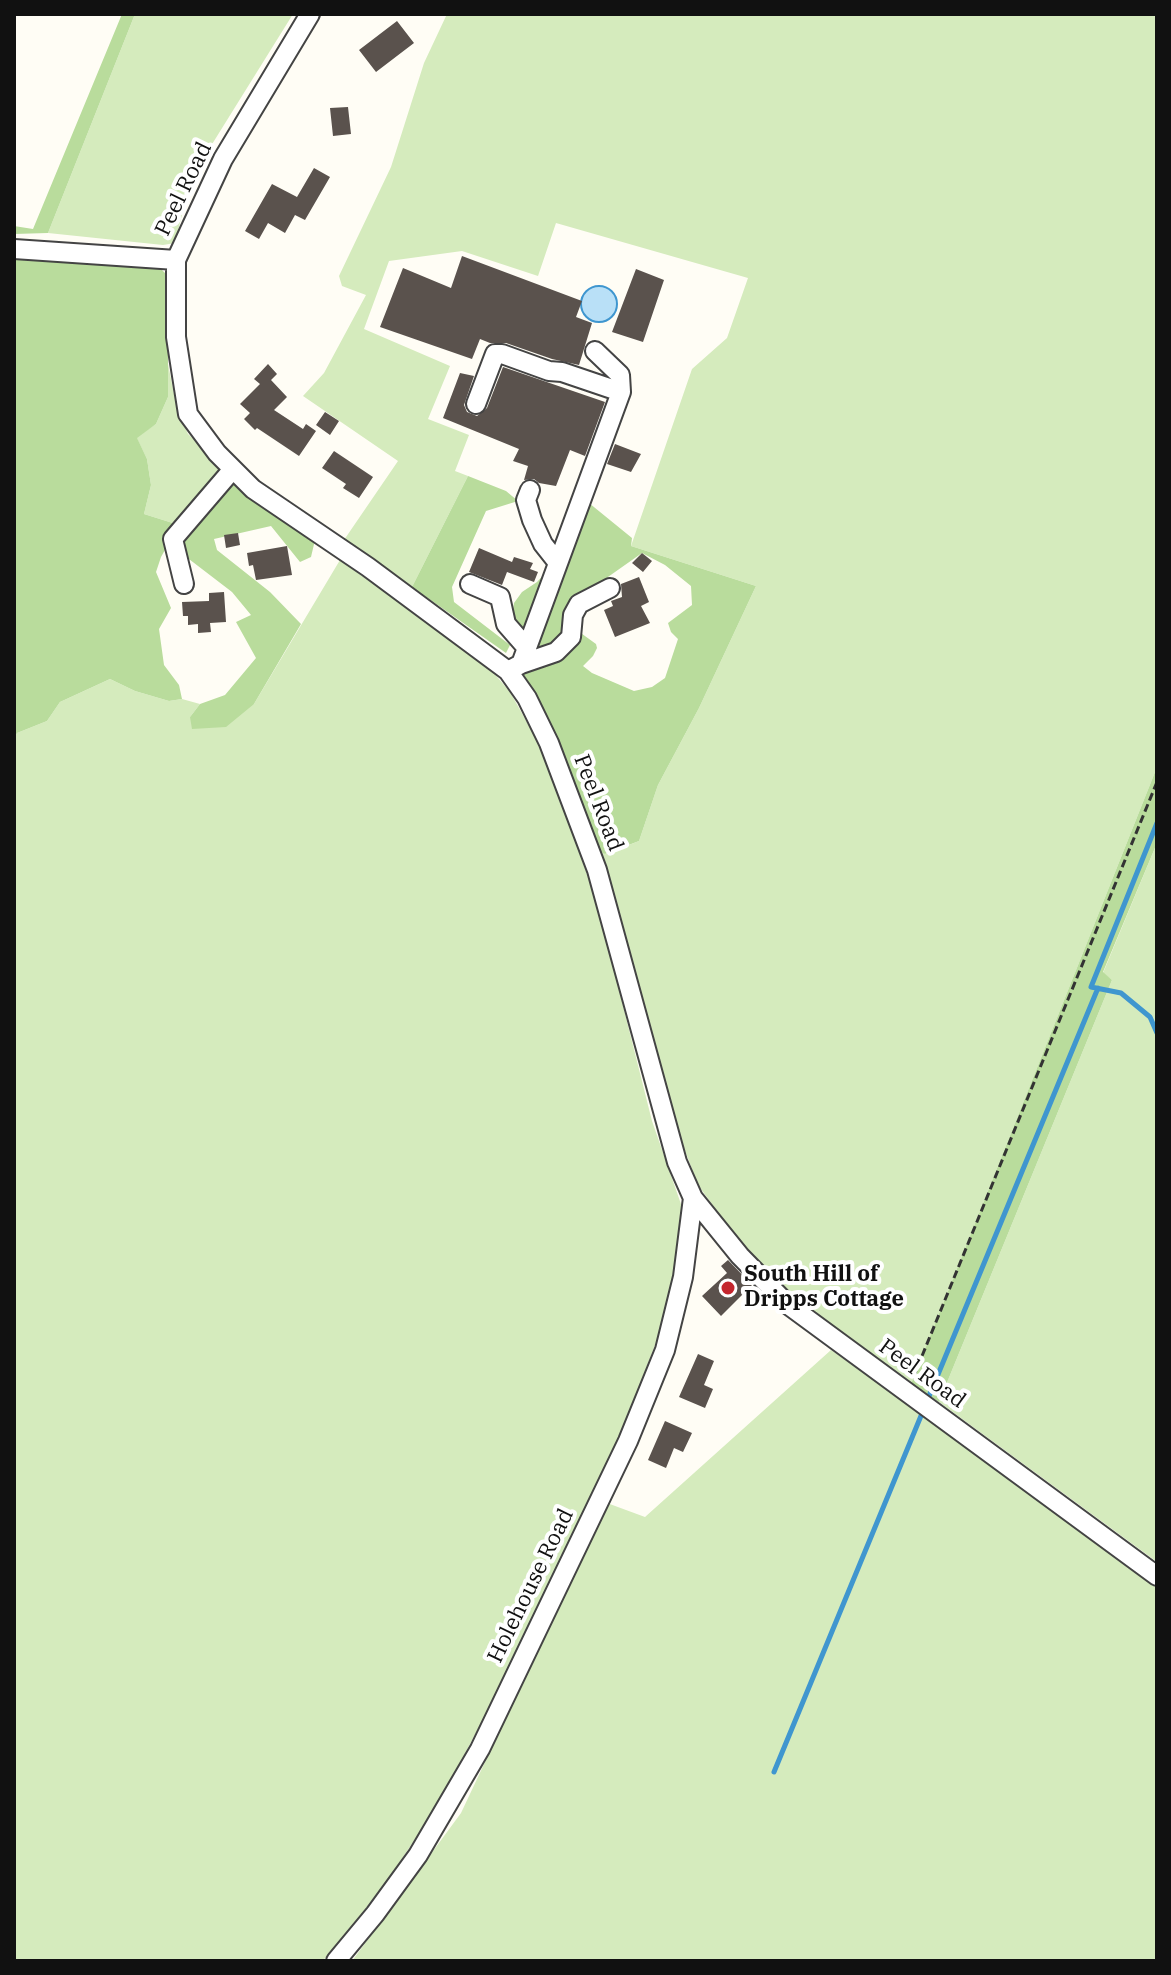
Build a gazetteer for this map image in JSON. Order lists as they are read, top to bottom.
{
  "streets": {
    "street": ["Peel Road", "Holehouse Road"]
  },
  "crossings": [
    ["Peel Road", "Holehouse Road"]
  ],
  "places": ["South Hill of Dripps Cottage"]
}
